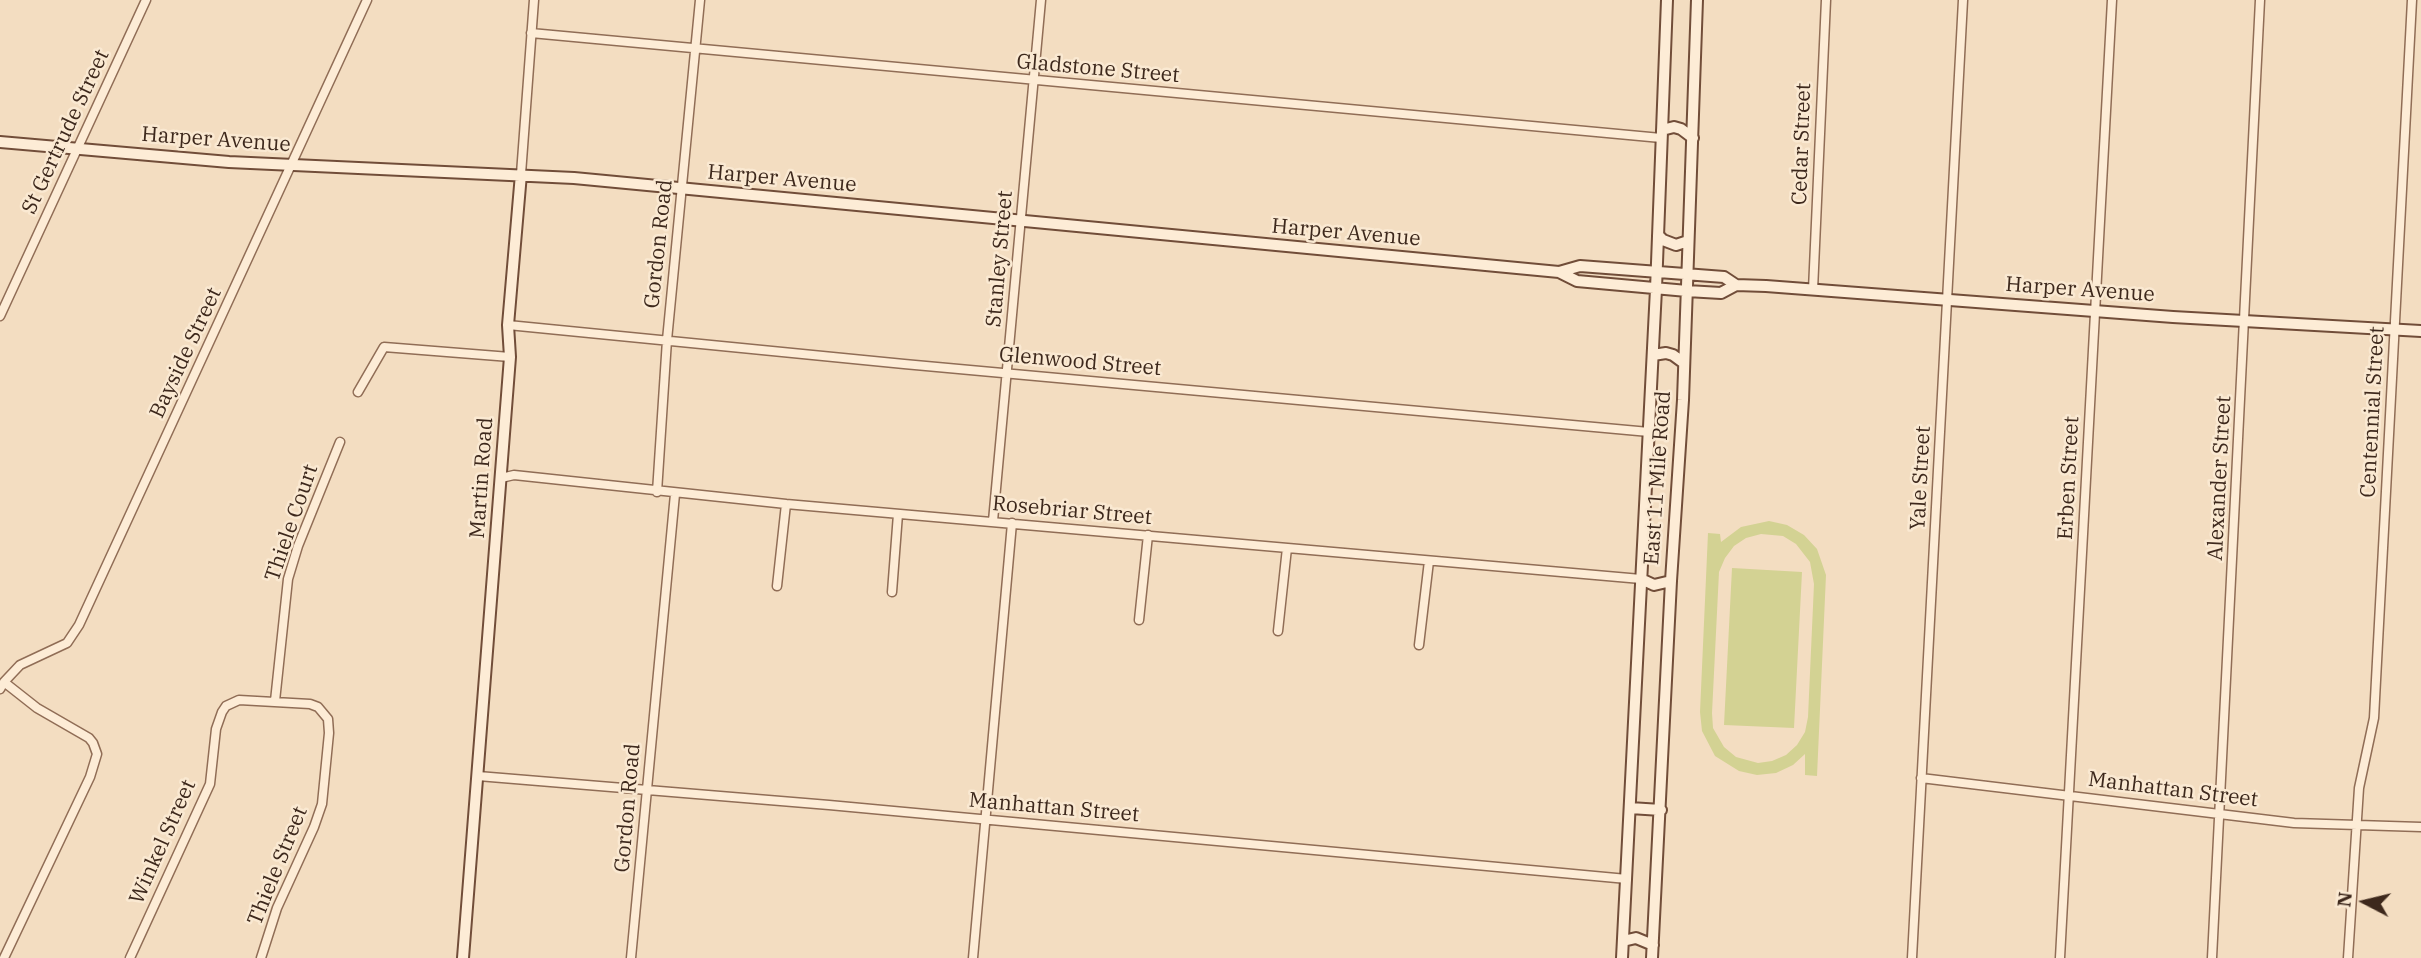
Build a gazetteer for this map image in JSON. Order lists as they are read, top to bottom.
{
  "streets": {
    "main road": ["Harper Avenue", "Martin Road", "East 11 Mile Road"],
    "street": [
      "Gladstone Street",
      "St Gertrude Street",
      "Cedar Street",
      "Gordon Road",
      "Stanley Street",
      "Bayside Street",
      "Glenwood Street",
      "Centennial Street",
      "Yale Street",
      "Erben Street",
      "Alexander Street",
      "Rosebriar Street",
      "Thiele Court",
      "Manhattan Street",
      "Winkel Street",
      "Thiele Street"
    ]
  },
  "crossings": [
    ["Gladstone Street", "Gordon Road"],
    ["Gladstone Street", "Stanley Street"],
    ["Gladstone Street", "Martin Road"],
    ["Gladstone Street", "East 11 Mile Road"],
    ["St Gertrude Street", "Harper Avenue"],
    ["Harper Avenue", "Cedar Street"],
    ["Harper Avenue", "Gordon Road"],
    ["Harper Avenue", "Stanley Street"],
    ["Harper Avenue", "Bayside Street"],
    ["Harper Avenue", "Centennial Street"],
    ["Harper Avenue", "Martin Road"],
    ["Harper Avenue", "East 11 Mile Road"],
    ["Harper Avenue", "Yale Street"],
    ["Harper Avenue", "Erben Street"],
    ["Harper Avenue", "Alexander Street"],
    ["Gordon Road", "Glenwood Street"],
    ["Gordon Road", "Rosebriar Street"],
    ["Gordon Road", "Manhattan Street"],
    ["Stanley Street", "Glenwood Street"],
    ["Stanley Street", "Rosebriar Street"],
    ["Glenwood Street", "Martin Road"],
    ["Glenwood Street", "East 11 Mile Road"],
    ["Centennial Street", "Manhattan Street"],
    ["Martin Road", "Rosebriar Street"],
    ["Martin Road", "Manhattan Street"],
    ["East 11 Mile Road", "Rosebriar Street"],
    ["East 11 Mile Road", "Manhattan Street"],
    ["Yale Street", "Manhattan Street"],
    ["Erben Street", "Manhattan Street"],
    ["Alexander Street", "Manhattan Street"],
    ["Thiele Court", "Winkel Street"],
    ["Thiele Court", "Thiele Street"],
    ["Winkel Street", "Thiele Street"]
  ],
  "north": "left"
}
